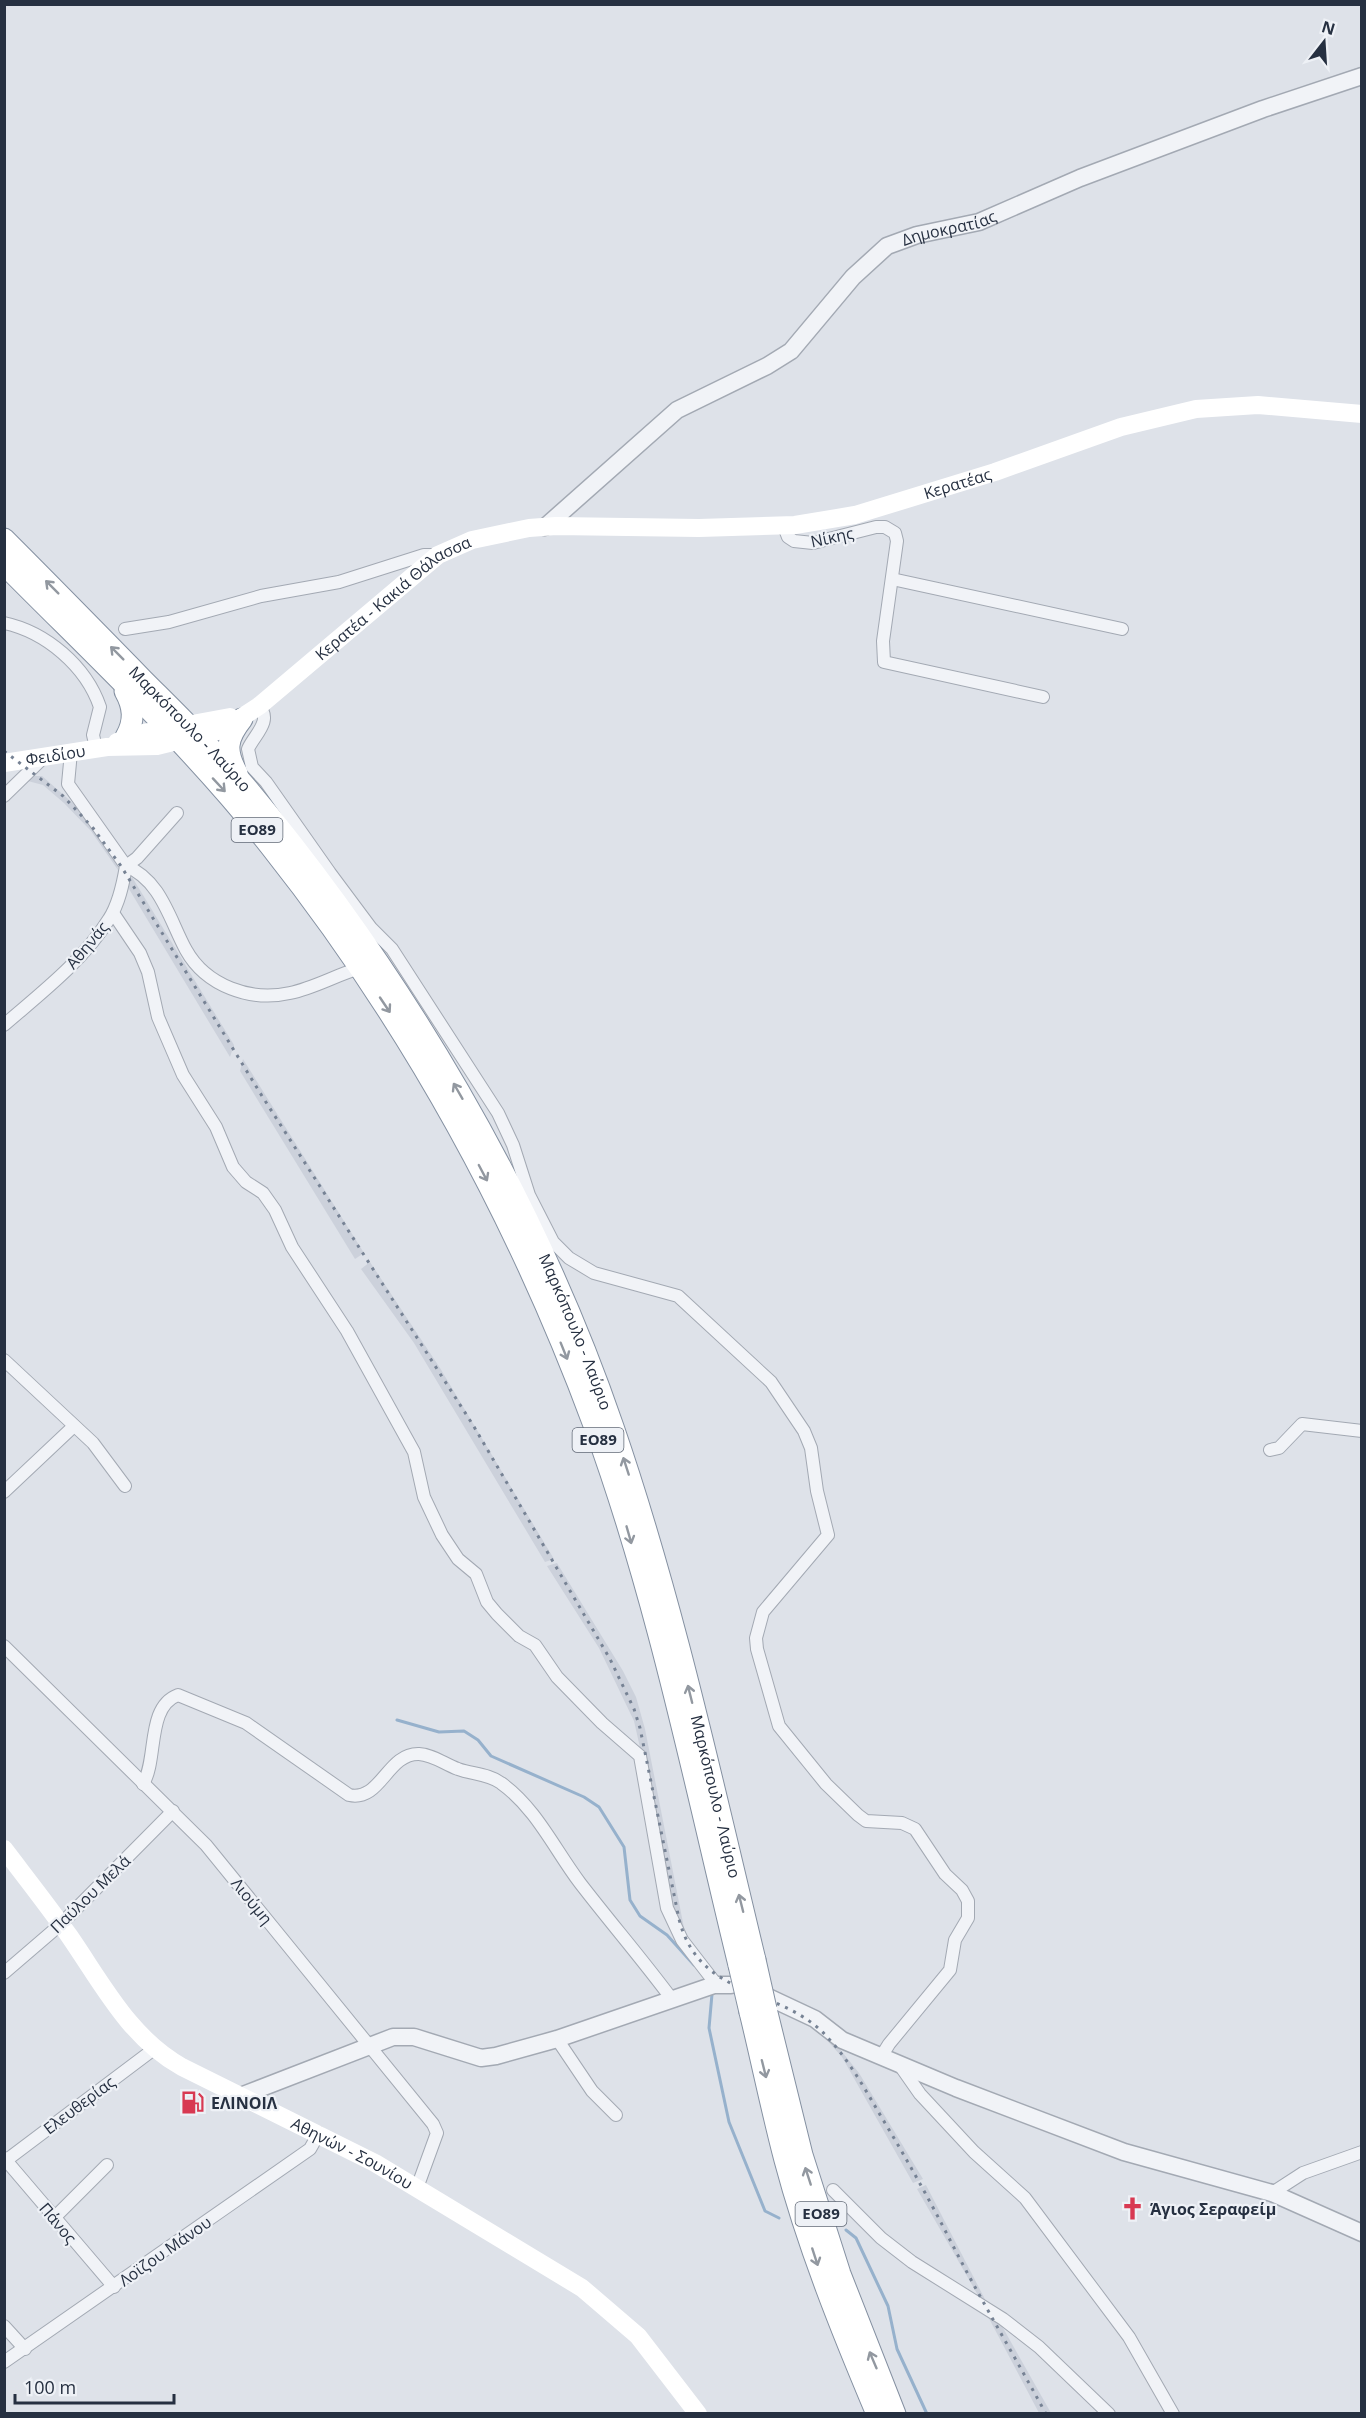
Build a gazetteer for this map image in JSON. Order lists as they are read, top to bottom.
{
  "streets": {
    "highway": ["Μαρκόπουλο - Λαύριο", "ΕΟ89"],
    "main road": [
      "Κερατέας",
      "Κερατέα - Κακιά Θάλασσα",
      "Φειδίου",
      "Αθηνών - Σουνίου"
    ],
    "street": [
      "Δημοκρατίας",
      "Νίκης",
      "Αθηνάς",
      "Παύλου Μελά",
      "Λιούμη",
      "Ελευθερίας",
      "Πάνος",
      "Λοϊζου Μάνου"
    ]
  },
  "crossings": [
    ["Δημοκρατίας", "Κερατέας"],
    ["Δημοκρατίας", "Κερατέα - Κακιά Θάλασσα"],
    ["Κερατέας", "Νίκης"],
    ["Κερατέας", "Κερατέα - Κακιά Θάλασσα"],
    ["Κερατέα - Κακιά Θάλασσα", "Μαρκόπουλο - Λαύριο"],
    ["Παύλου Μελά", "Λιούμη"],
    ["Παύλου Μελά", "Αθηνών - Σουνίου"],
    ["Λιούμη", "Αθηνών - Σουνίου"],
    ["Ελευθερίας", "Αθηνών - Σουνίου"],
    ["Ελευθερίας", "Πάνος"],
    ["Αθηνών - Σουνίου", "Λοϊζου Μάνου"],
    ["Πάνος", "Λοϊζου Μάνου"]
  ],
  "places": {
    "fuel station": ["ΕΛΙΝΟΙΛ"],
    "church": ["Άγιος Σεραφείμ"]
  },
  "scale_bar": "100 m",
  "north": "top"
}
